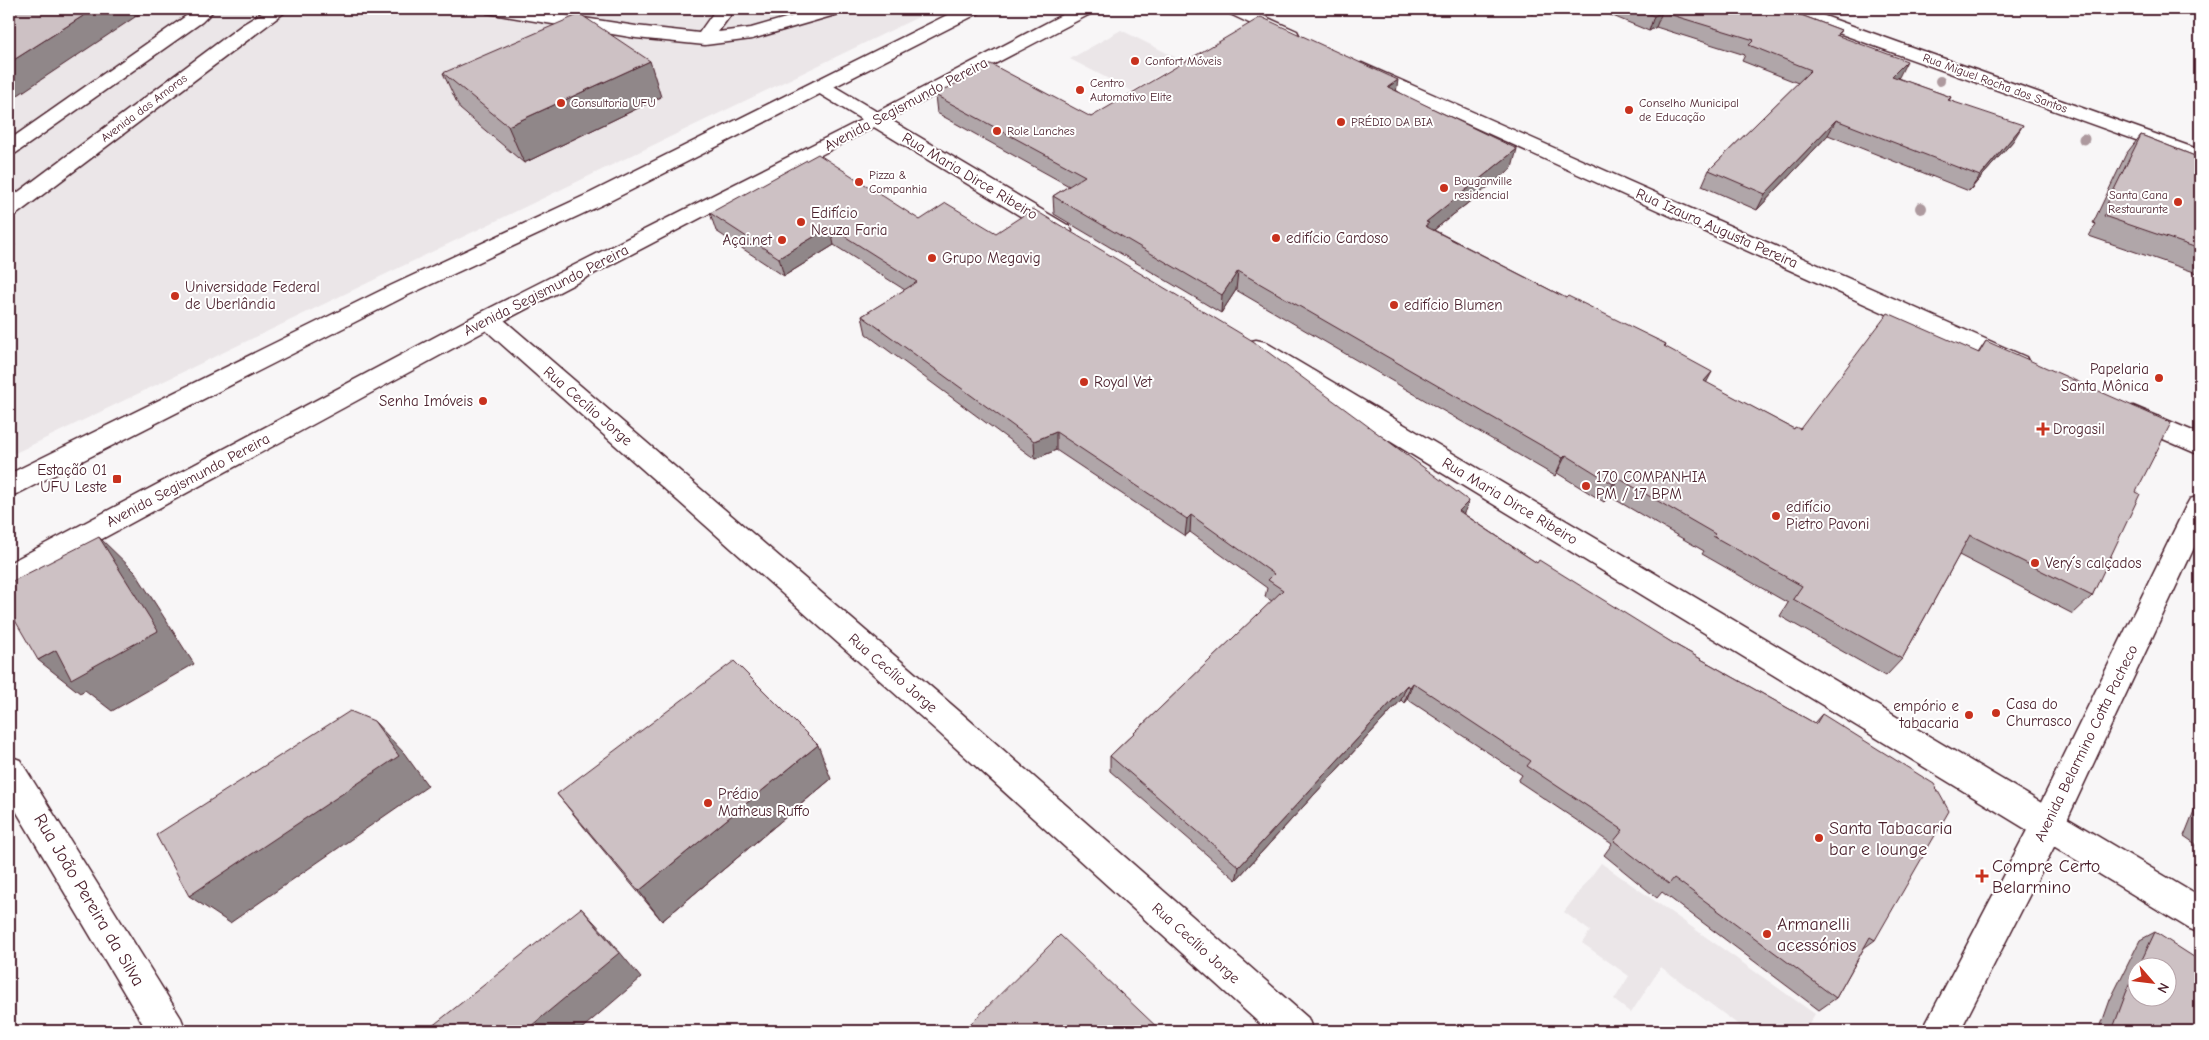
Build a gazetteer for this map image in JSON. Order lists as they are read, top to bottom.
{
  "streets": {
    "street": [
      "Rua Miguel Rocha dos Santos",
      "Avenida Segismundo Pereira",
      "Avenida das Amoras",
      "Rua Maria Dirce Ribeiro",
      "Rua Izaura Augusta Pereira",
      "Rua Cecílio Jorge",
      "Avenida Belarmino Cotta Pacheco",
      "Rua João Pereira da Silva"
    ]
  },
  "crossings": [
    ["Avenida Segismundo Pereira", "Rua Maria Dirce Ribeiro"],
    ["Avenida Segismundo Pereira", "Rua Cecílio Jorge"],
    ["Rua Maria Dirce Ribeiro", "Avenida Belarmino Cotta Pacheco"]
  ],
  "places": {
    "other": [
      "Confort Móveis",
      "Centro Automotivo Elite",
      "Consultoria UFU",
      "Conselho Municipal de Educação",
      "PRÉDIO DA BIA",
      "Role Lanches",
      "Pizza & Companhia",
      "Bouganville residencial",
      "Santa Cana Restaurante",
      "Edifício Neuza Faria",
      "edifício Cardoso",
      "Açai.net",
      "Grupo Megavig",
      "Universidade Federal de Uberlândia",
      "edifício Blumen",
      "Papelaria Santa Mônica",
      "Royal Vet",
      "Senha Imóveis",
      "170 COMPANHIA PM / 17 BPM",
      "edifício Pietro Pavoni",
      "Very´s calçados",
      "Casa do Churrasco",
      "empório e tabacaria",
      "Prédio Matheus Ruffo",
      "Santa Tabacaria bar e lounge",
      "Armanelli acessórios"
    ],
    "health": ["Drogasil", "Compre Certo Belarmino"],
    "transit": ["Estação 01 UFU Leste"]
  },
  "north": "bottom right"
}
